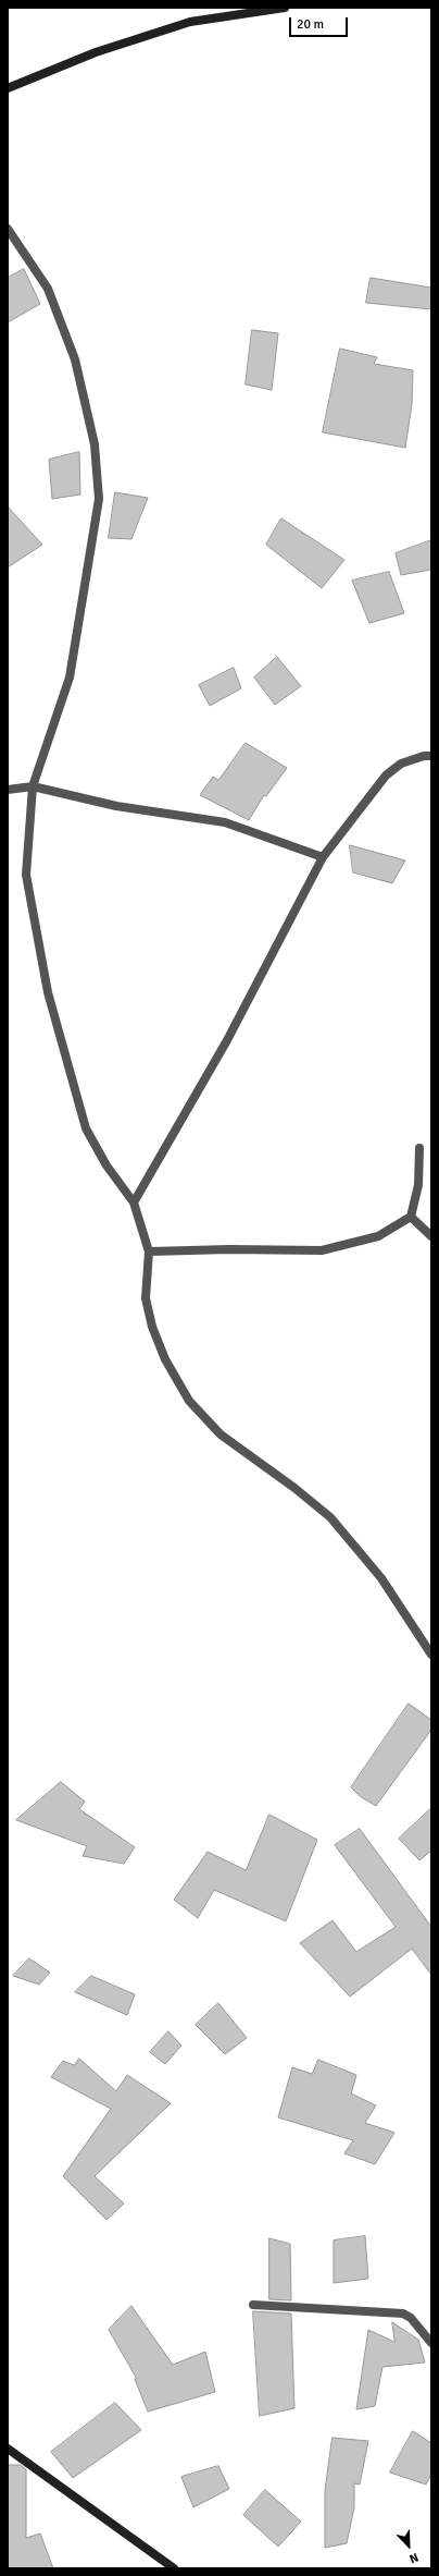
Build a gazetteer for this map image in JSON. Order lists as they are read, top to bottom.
{
  "scale_bar": "20 m",
  "north": "bottom right"
}
